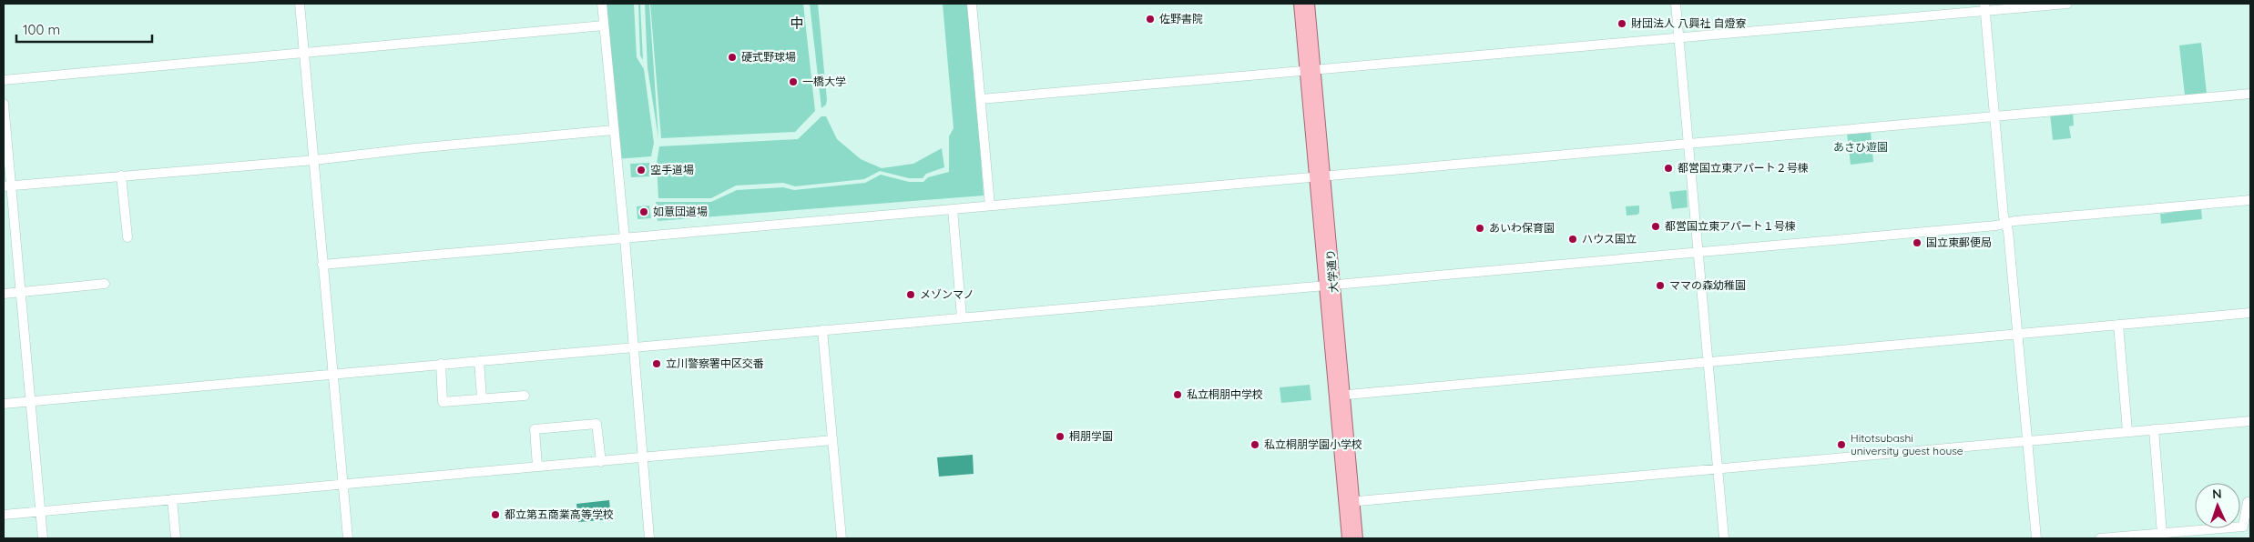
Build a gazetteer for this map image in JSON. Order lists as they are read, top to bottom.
{
  "streets": {
    "main road": ["大学通り"]
  },
  "districts": ["中"],
  "parks": ["あさひ遊園"],
  "places": [
    "佐野書院",
    "財団法人 八興社 自燈寮",
    "硬式野球場",
    "一橋大学",
    "都営国立東アパート２号棟",
    "空手道場",
    "如意団道場",
    "都営国立東アパート１号棟",
    "あいわ保育園",
    "ハウス国立",
    "国立東郵便局",
    "ママの森幼稚園",
    "メゾンマノ",
    "立川警察署中区交番",
    "私立桐朋中学校",
    "桐朋学園",
    "私立桐朋学園小学校",
    "Hitotsubashi university guest house",
    "都立第五商業高等学校"
  ],
  "scale_bar": "100 m",
  "north": "top"
}
